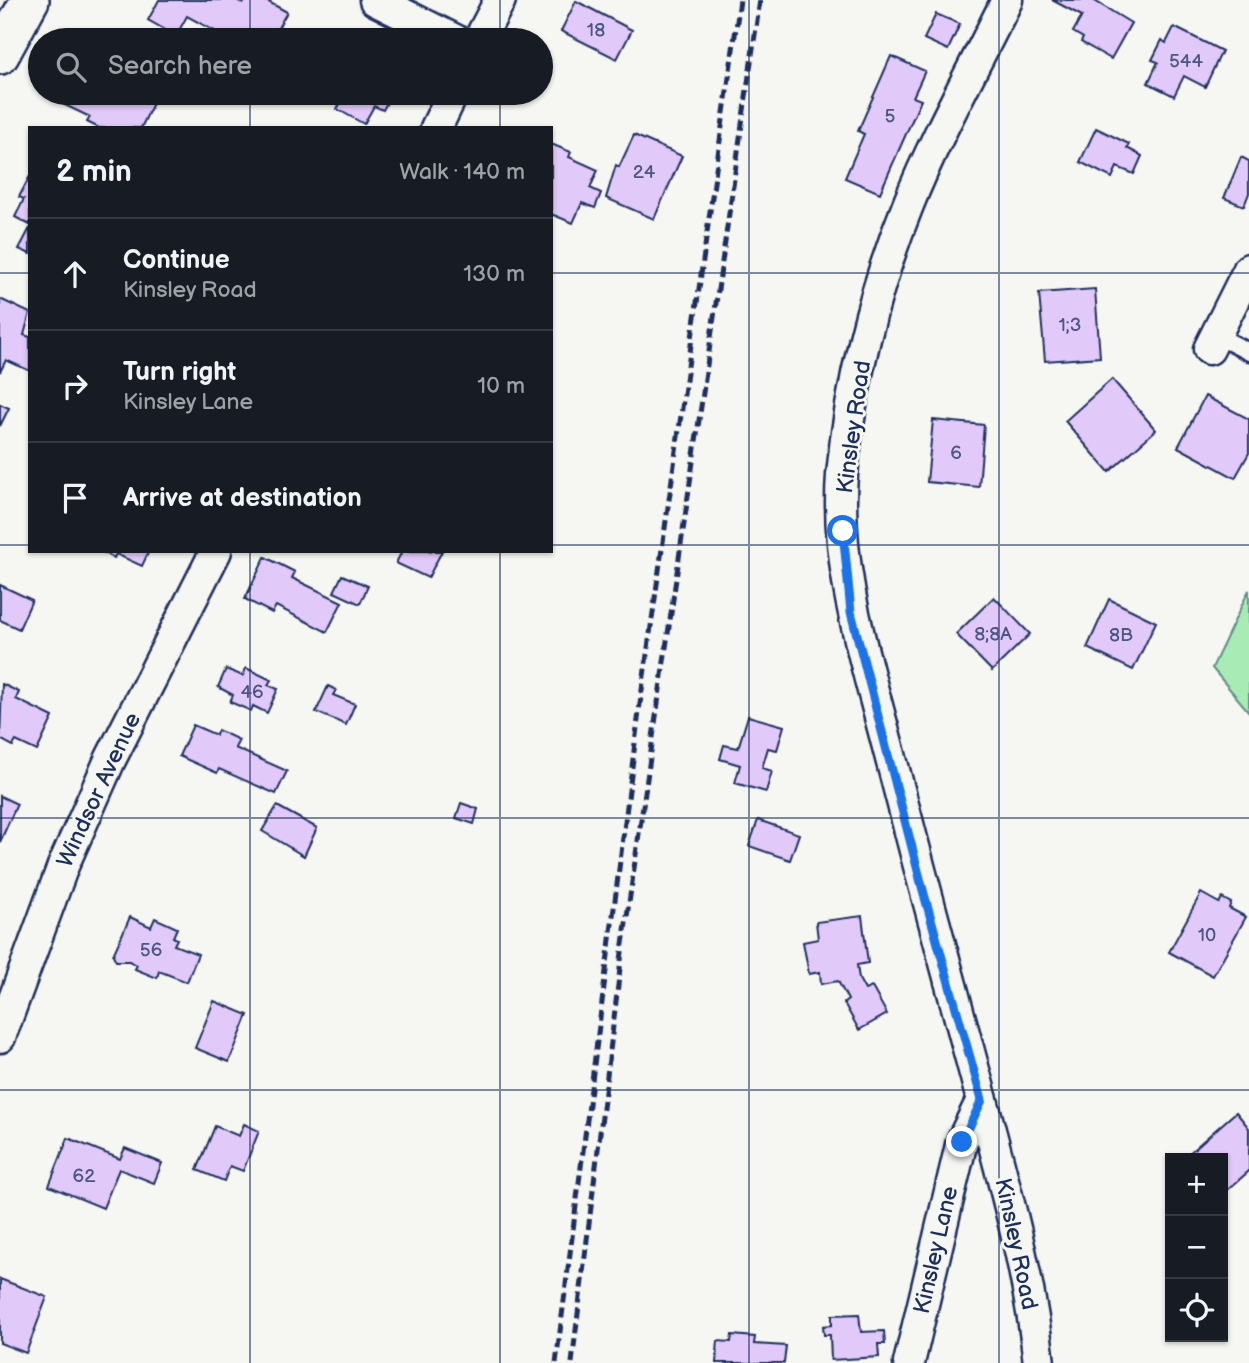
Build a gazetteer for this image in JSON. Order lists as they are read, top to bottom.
{
  "streets": {
    "street": ["Kinsley Road", "Windsor Avenue", "Kinsley Lane"]
  },
  "crossings": [
    ["Kinsley Road", "Kinsley Lane"]
  ],
  "house_numbers": [
    "18",
    "544",
    "5",
    "24",
    "1;3",
    "6",
    "8;8A",
    "8B",
    "46",
    "10",
    "56",
    "62"
  ],
  "page": {
    "search": "Search here",
    "heading": ["2 min", "Walk · 140 m"],
    "list": [
      ["Continue", "Kinsley Road", "130 m"],
      ["Turn right", "Kinsley Lane", "10 m"],
      "Arrive at destination"
    ],
    "map_buttons": ["+", "−"]
  }
}
